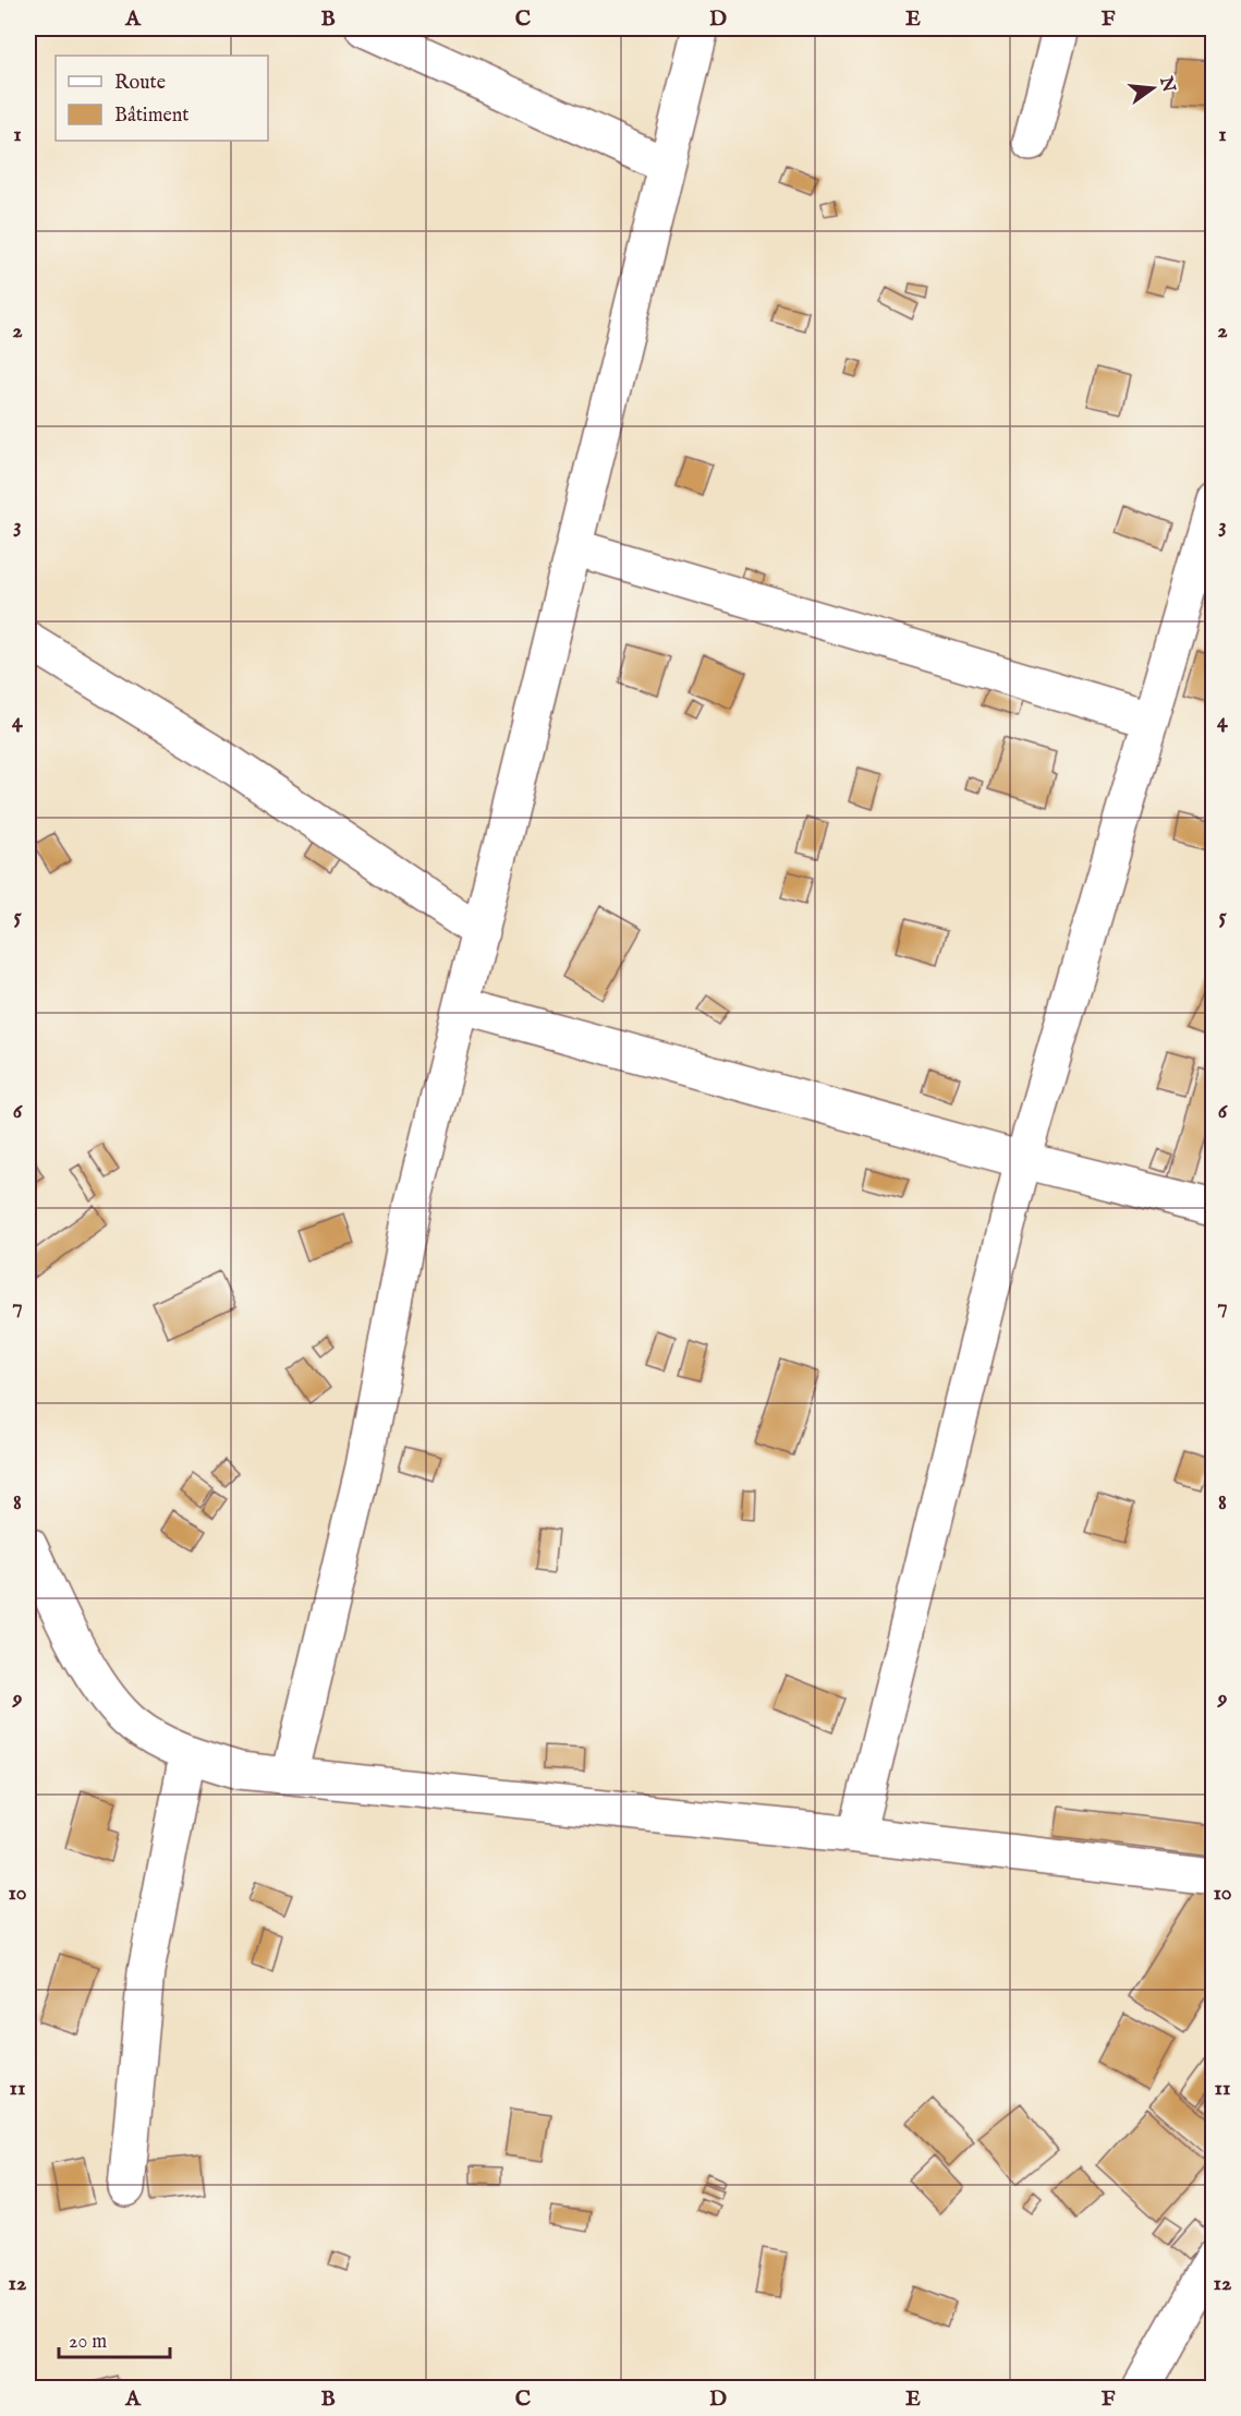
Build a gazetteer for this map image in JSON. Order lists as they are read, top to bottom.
{
  "legend": ["Route", "Bâtiment"],
  "scale_bar": "20 m",
  "north": "right",
  "grid": {
    "columns": [
      "A",
      "B",
      "C",
      "D",
      "E",
      "F"
    ],
    "rows": [
      "1",
      "2",
      "3",
      "4",
      "5",
      "6",
      "7",
      "8",
      "9",
      "10",
      "11",
      "12"
    ]
  }
}
